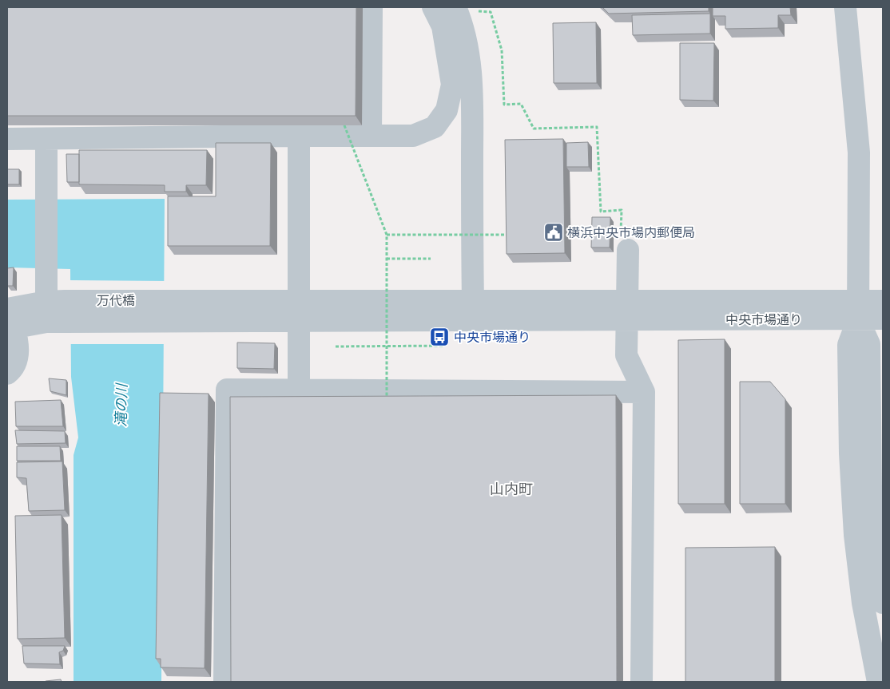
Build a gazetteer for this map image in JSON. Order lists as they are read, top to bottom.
{
  "streets": {
    "street": ["万代橋", "中央市場通り"]
  },
  "crossings": [
    ["万代橋", "中央市場通り"]
  ],
  "districts": ["山内町"],
  "water": ["滝の川"],
  "places": {
    "public building": ["横浜中央市場内郵便局"],
    "bus stop": ["中央市場通り"]
  }
}
